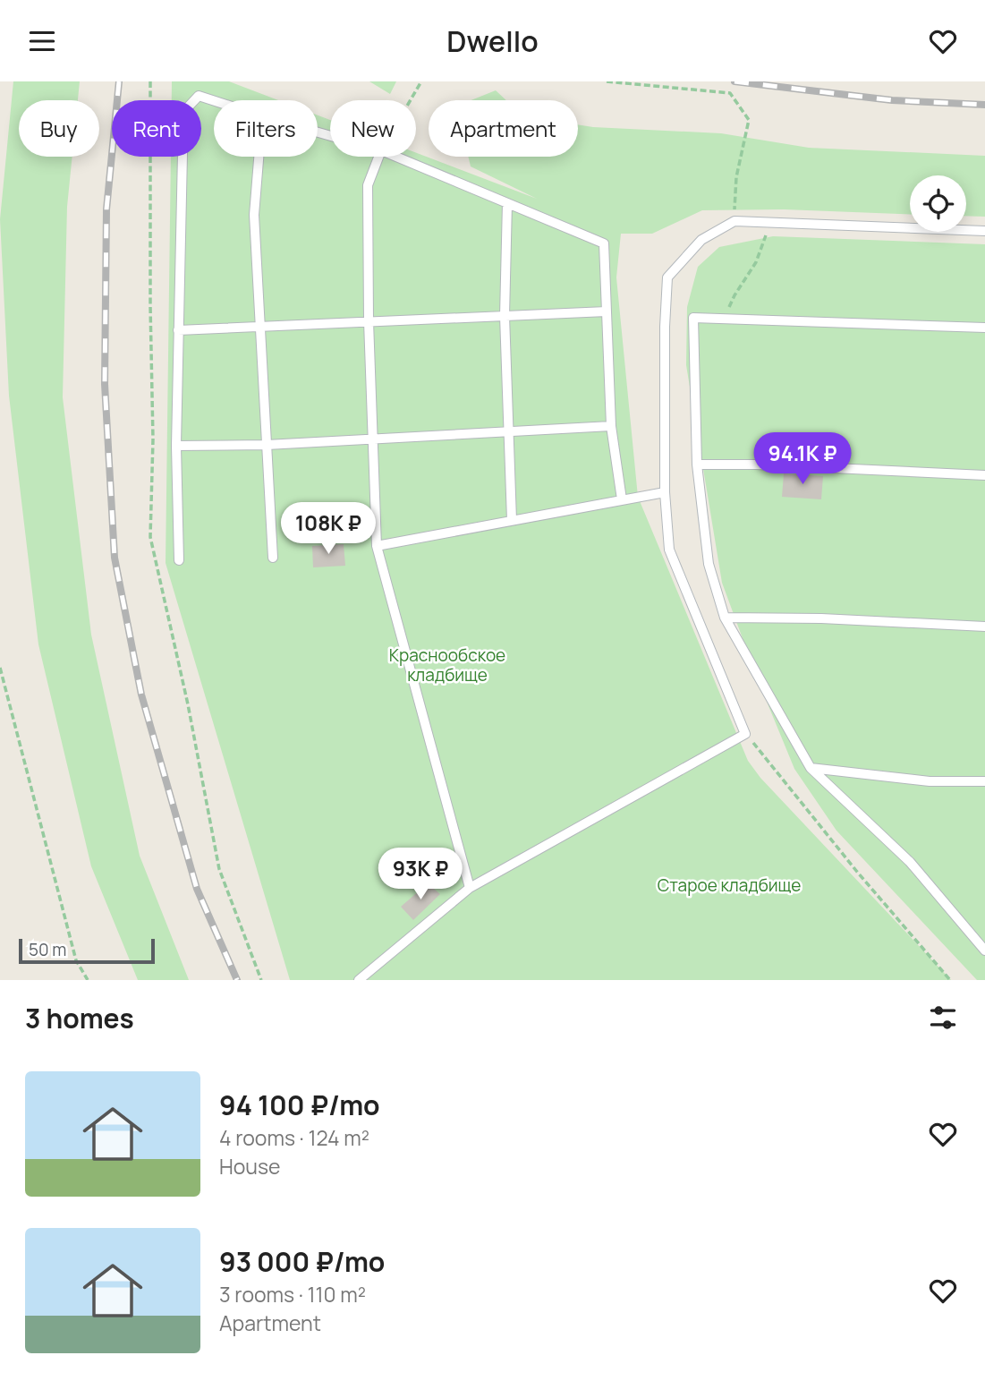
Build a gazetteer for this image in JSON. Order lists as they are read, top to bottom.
{
  "parks": ["Краснообское кладбище", "Старое кладбище"],
  "scale_bar": "50 m",
  "page": {
    "header": "Dwello",
    "chip": [
      "Buy",
      "Rent",
      "Filters",
      "New",
      "Apartment"
    ],
    "price": ["94.1K ₽", "108K ₽", "93K ₽"],
    "scale": "50 m",
    "heading": "3 homes",
    "list": [
      {
        "name": "94 100 ₽/mo",
        "note": "4 rooms · 124 m² · House"
      },
      {
        "name": "93 000 ₽/mo",
        "note": "3 rooms · 110 m² · Apartment"
      }
    ]
  }
}
